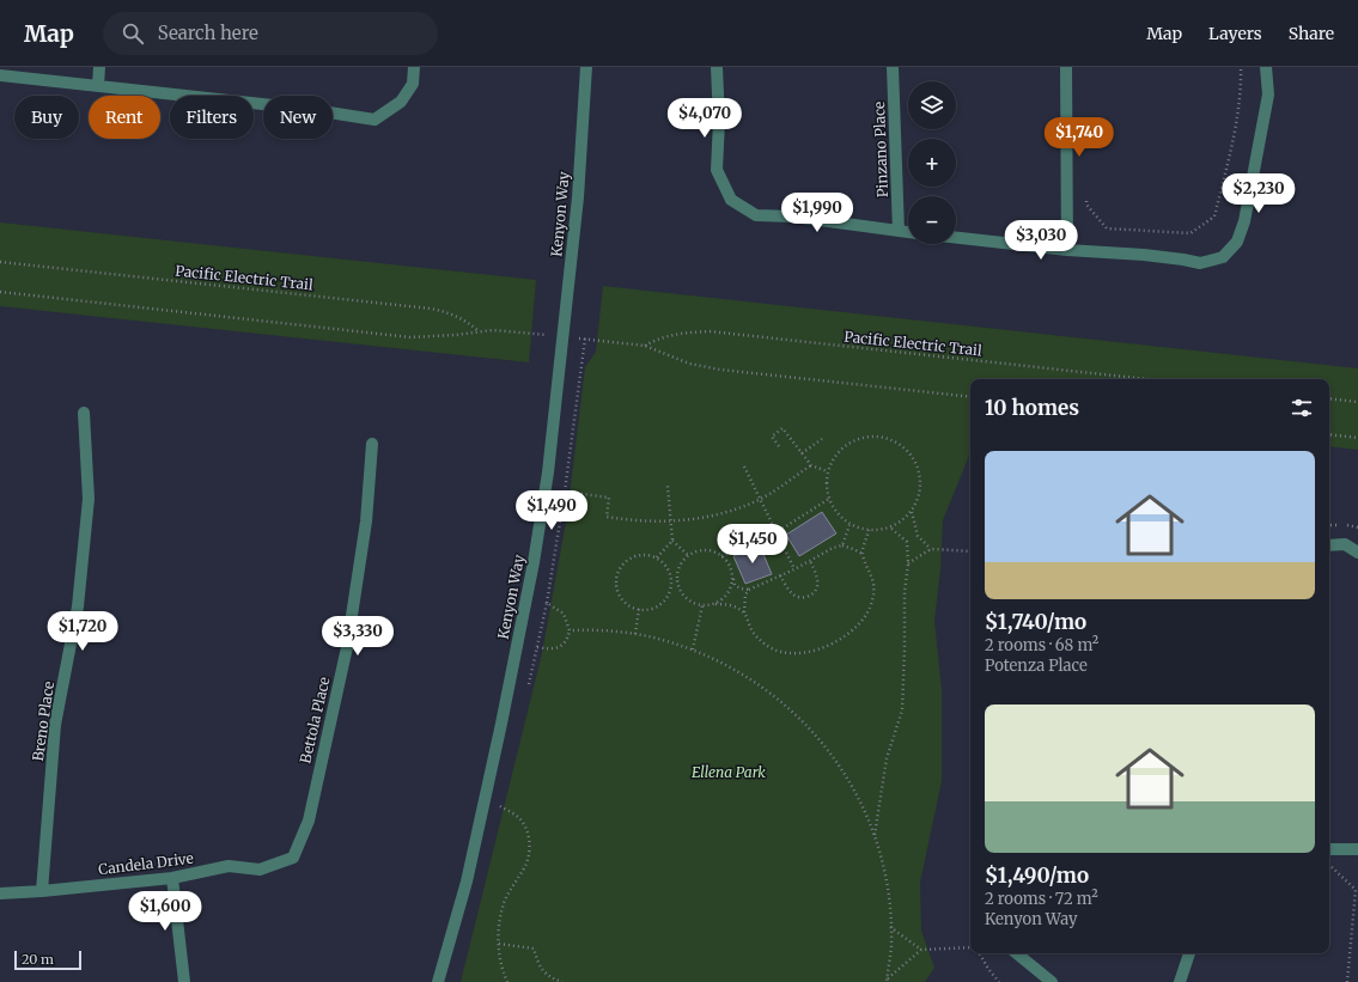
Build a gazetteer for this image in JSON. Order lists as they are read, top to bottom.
{
  "streets": {
    "street": [
      "Pinzano Place",
      "Kenyon Way",
      "Bettola Place",
      "Breno Place",
      "Candela Drive"
    ],
    "path": ["Pacific Electric Trail"]
  },
  "crossings": [
    ["Bettola Place", "Candela Drive"],
    ["Breno Place", "Candela Drive"]
  ],
  "parks": ["Ellena Park"],
  "scale_bar": "20 m",
  "page": {
    "header": "Map",
    "search": "Search here",
    "nav": ["Map", "Layers", "Share"],
    "map_buttons": ["+", "−"],
    "chip": [
      "Buy",
      "Rent",
      "Filters",
      "New"
    ],
    "price": [
      "$4,070",
      "$1,740",
      "$2,230",
      "$1,990",
      "$3,030",
      "$1,490",
      "$1,450",
      "$1,720",
      "$3,330",
      "$1,600"
    ],
    "heading": "10 homes",
    "list": [
      {
        "name": "$1,740/mo",
        "note": "2 rooms · 68 m² · Potenza Place"
      },
      {
        "name": "$1,490/mo",
        "note": "2 rooms · 72 m² · Kenyon Way"
      }
    ],
    "scale": "20 m"
  }
}
